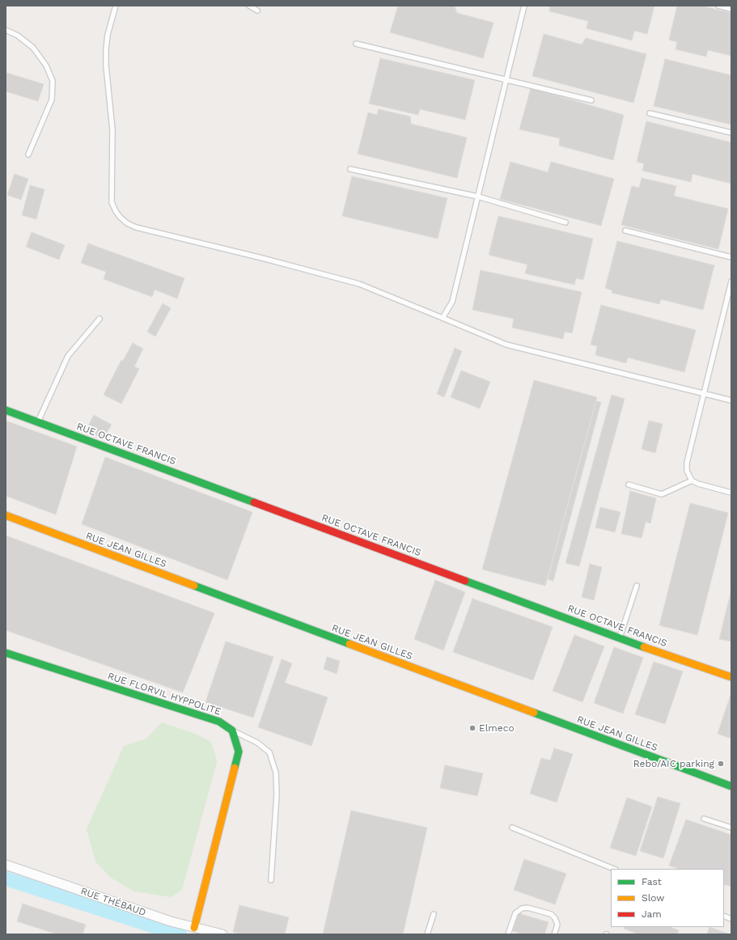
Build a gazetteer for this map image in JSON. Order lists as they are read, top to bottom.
{
  "streets": {
    "street": [
      "RUE OCTAVE FRANCIS",
      "RUE JEAN GILLES",
      "RUE FLORVIL HYPPOLITE",
      "RUE THÉBAUD"
    ]
  },
  "places": ["Elmeco", "Rebo/AIC parking"],
  "legend": ["Fast", "Slow", "Jam"]
}
